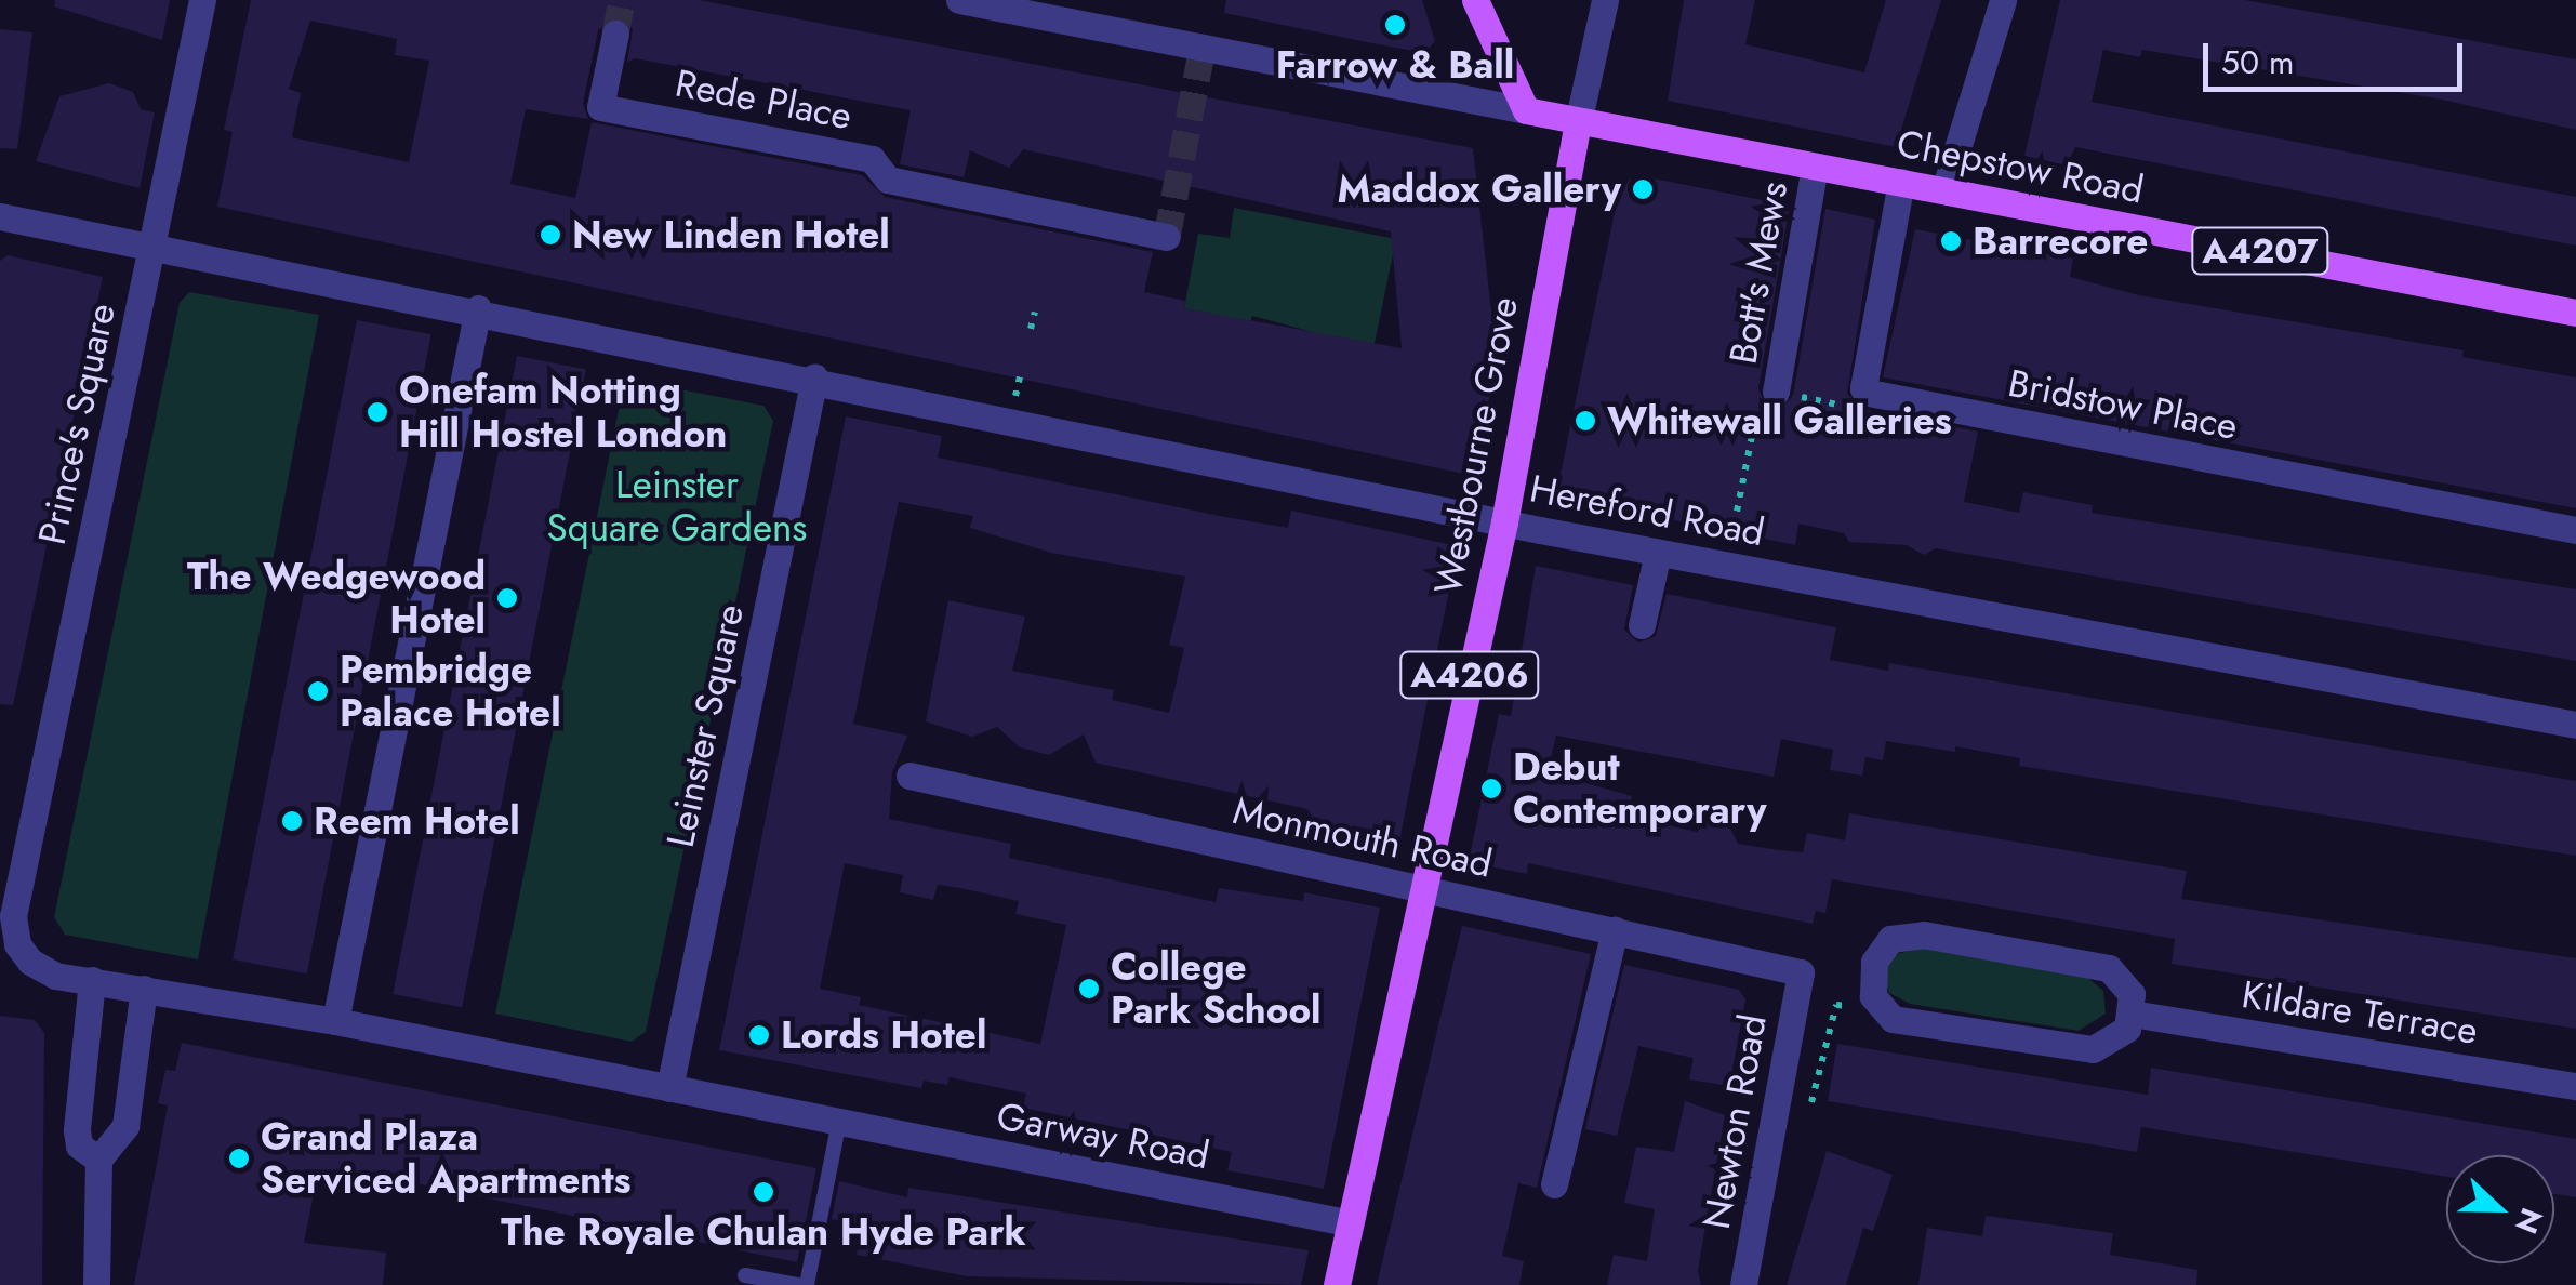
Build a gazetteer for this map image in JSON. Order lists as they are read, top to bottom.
{
  "streets": {
    "main road": [
      "Chepstow Road",
      "A4207",
      "Westbourne Grove",
      "A4206"
    ],
    "street": [
      "Rede Place",
      "Bott's Mews",
      "Bridstow Place",
      "Prince's Square",
      "Hereford Road",
      "Leinster Square",
      "Monmouth Road",
      "Kildare Terrace",
      "Newton Road",
      "Garway Road"
    ]
  },
  "crossings": [
    ["Chepstow Road", "Bott's Mews"],
    ["Chepstow Road", "Westbourne Grove"],
    ["Westbourne Grove", "Hereford Road"],
    ["Westbourne Grove", "Monmouth Road"],
    ["Westbourne Grove", "Garway Road"],
    ["Hereford Road", "Leinster Square"],
    ["Monmouth Road", "Newton Road"]
  ],
  "parks": ["Leinster Square Gardens"],
  "places": [
    "Farrow & Ball",
    "Maddox Gallery",
    "New Linden Hotel",
    "Barrecore",
    "Onefam Notting Hill Hostel London",
    "Whitewall Galleries",
    "The Wedgewood Hotel",
    "Pembridge Palace Hotel",
    "Debut Contemporary",
    "Reem Hotel",
    "College Park School",
    "Lords Hotel",
    "Grand Plaza Serviced Apartments",
    "The Royale Chulan Hyde Park"
  ],
  "scale_bar": "50 m",
  "north": "right"
}
